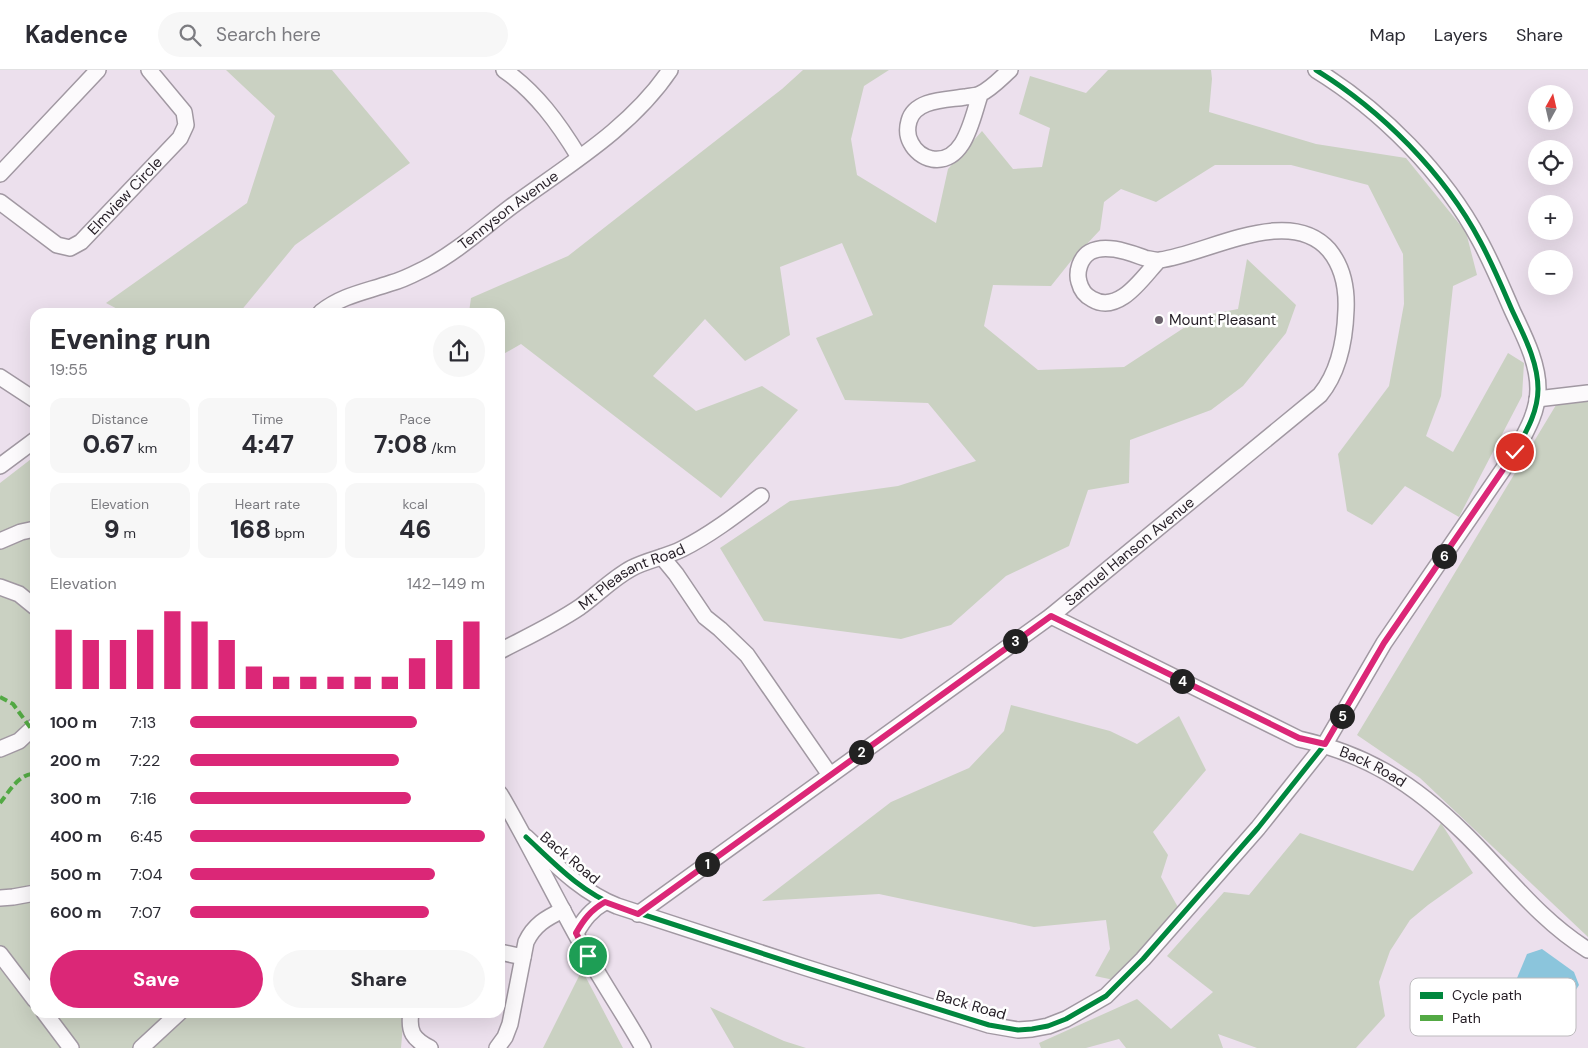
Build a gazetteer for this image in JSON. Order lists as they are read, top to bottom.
{
  "streets": {
    "street": [
      "Elmview Circle",
      "Tennyson Avenue",
      "Samuel Hanson Avenue",
      "Mt Pleasant Road",
      "Back Road"
    ]
  },
  "crossings": [
    ["Samuel Hanson Avenue", "Back Road"]
  ],
  "places": ["Mount Pleasant"],
  "legend": ["Cycle path", "Path"],
  "north": "top",
  "page": {
    "header": "Kadence",
    "search": "Search here",
    "nav": ["Map", "Layers", "Share"],
    "map_buttons": ["+", "−"],
    "heading": ["Evening run", "19:55"],
    "stats": [
      ["Distance", "0.67 km"],
      ["Time", "4:47"],
      ["Pace", "7:08 /km"],
      ["Elevation", "9 m"],
      ["Heart rate", "168 bpm"],
      ["kcal", "46"]
    ],
    "pins": [
      "6",
      "3",
      "4",
      "5",
      "2",
      "1"
    ],
    "chart": ["Elevation", "142–149 m"],
    "list": [
      {
        "name": "100 m",
        "note": "7:13"
      },
      {
        "name": "200 m",
        "note": "7:22"
      },
      {
        "name": "300 m",
        "note": "7:16"
      },
      {
        "name": "400 m",
        "note": "6:45"
      },
      {
        "name": "500 m",
        "note": "7:04"
      },
      {
        "name": "600 m",
        "note": "7:07"
      }
    ],
    "buttons": ["Save", "Share"]
  }
}
